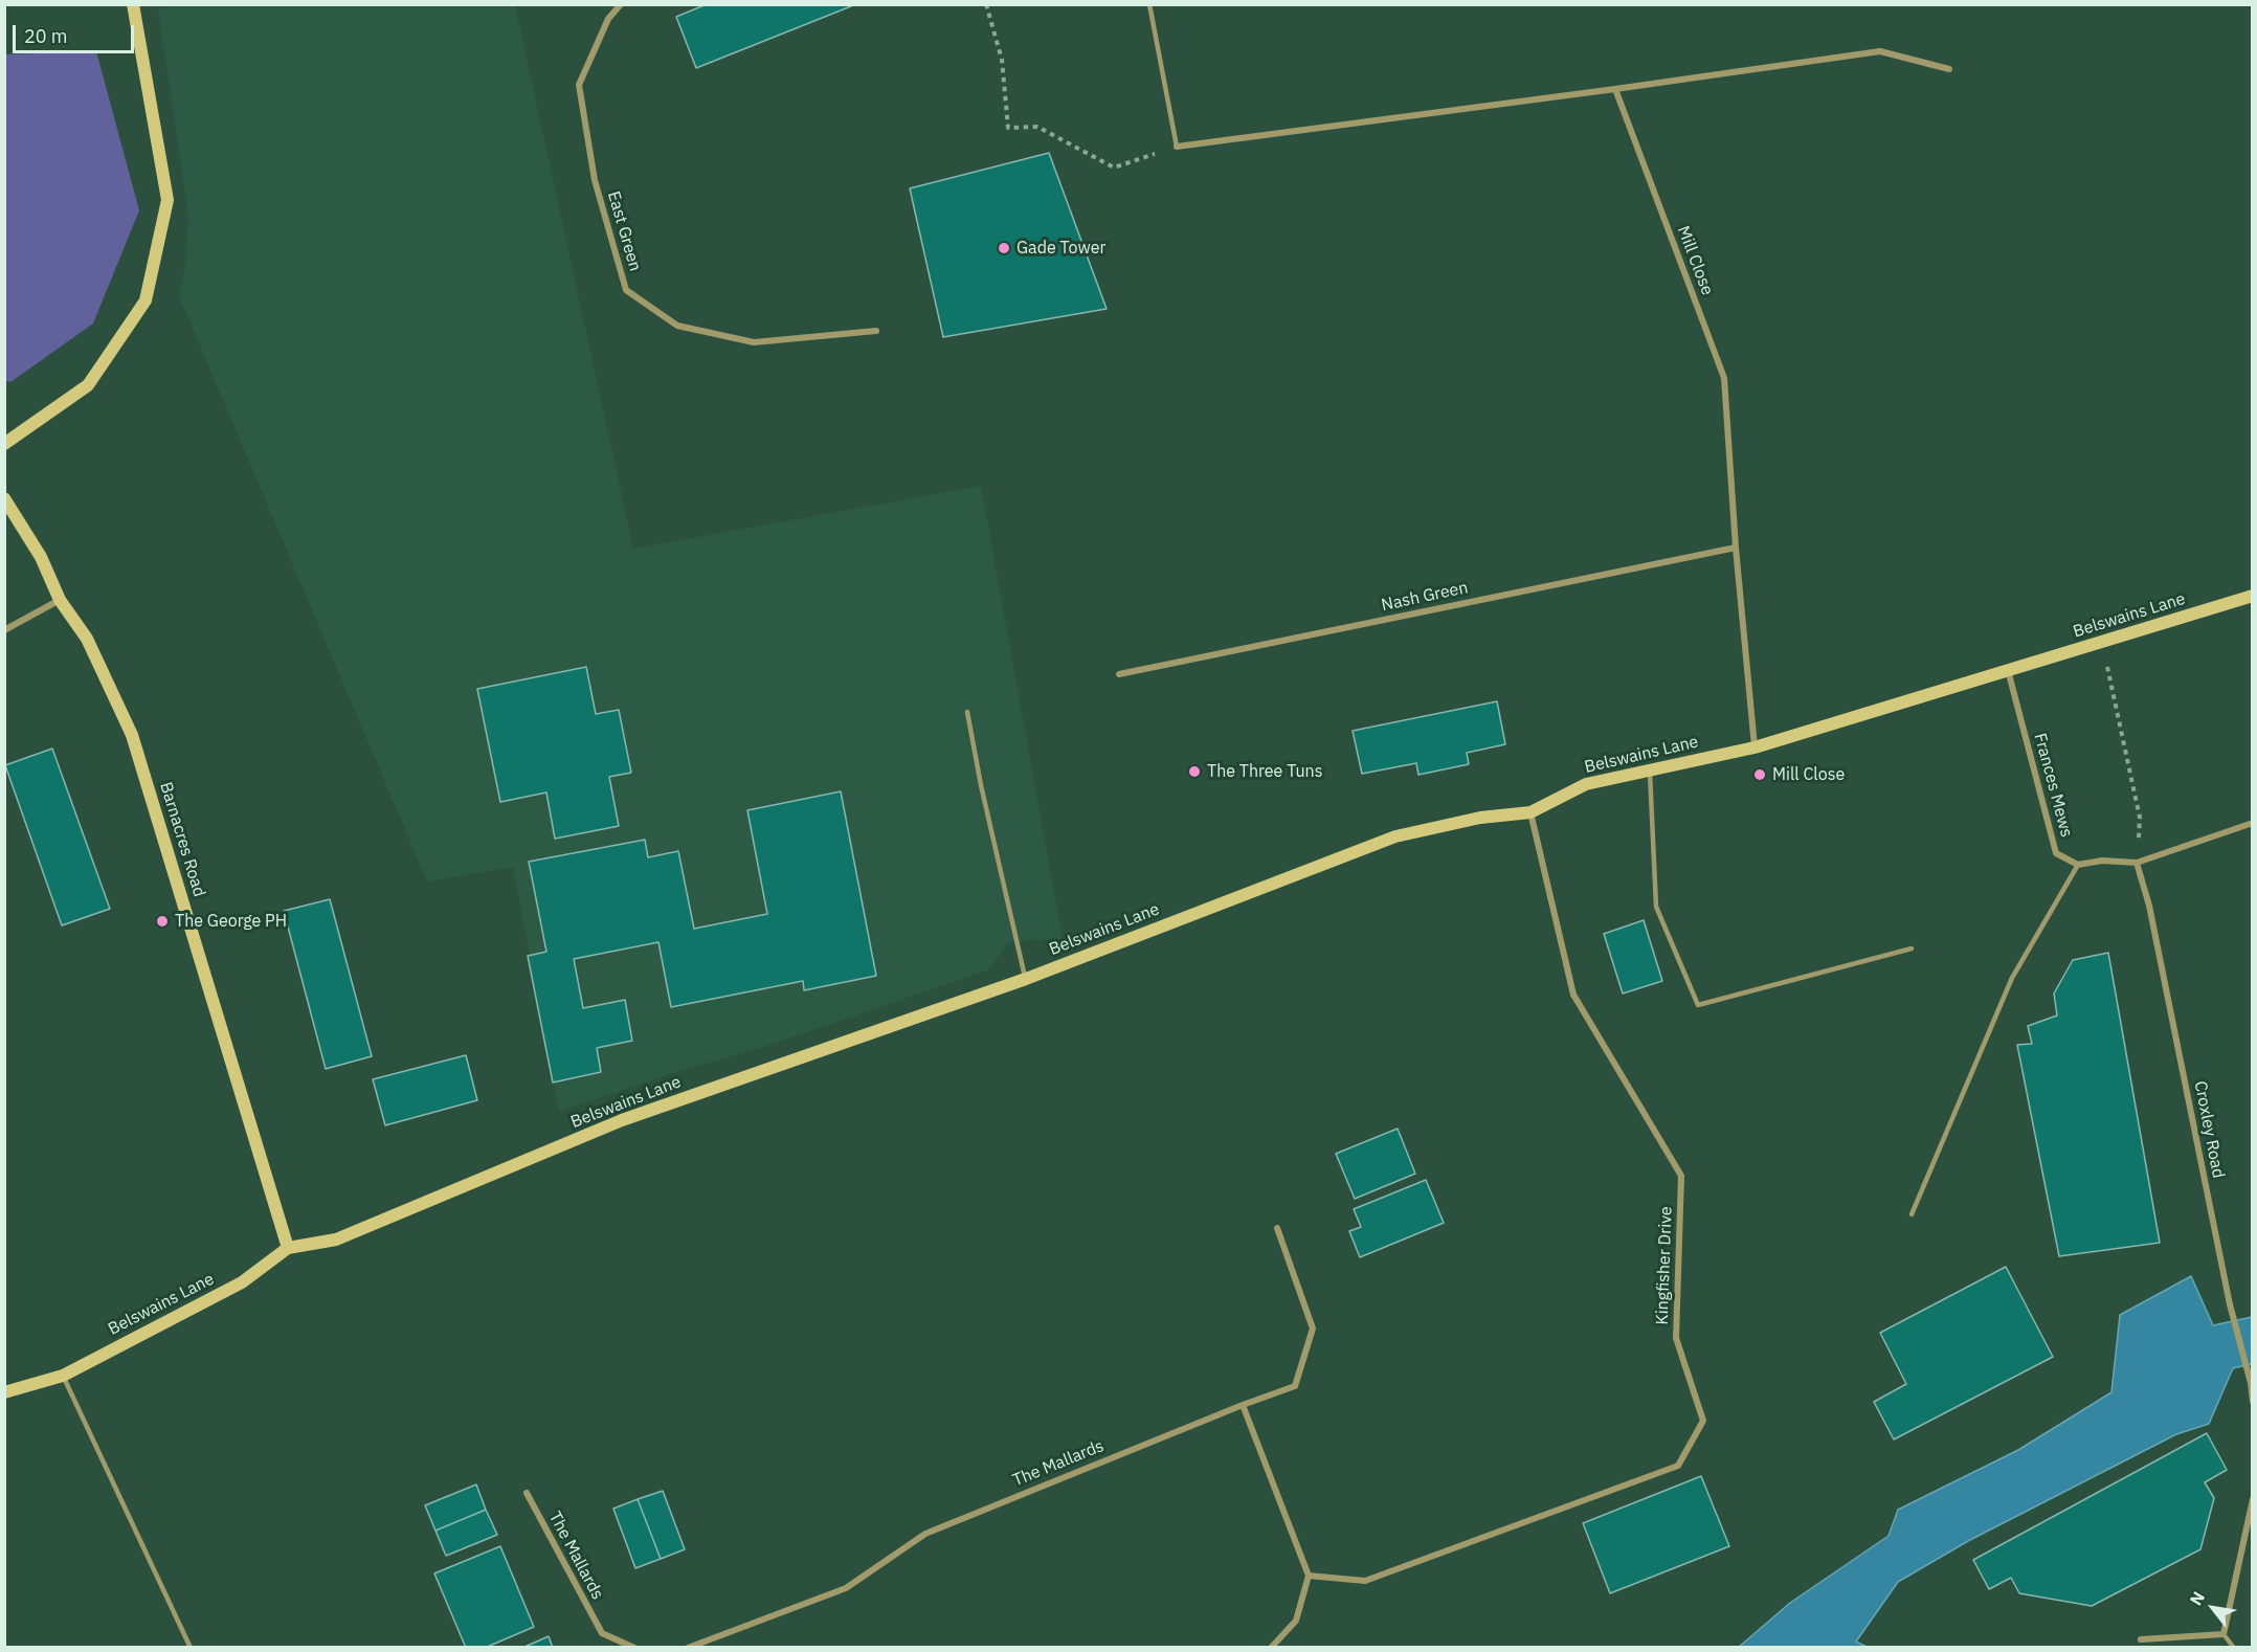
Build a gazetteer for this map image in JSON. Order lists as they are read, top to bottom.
{
  "streets": {
    "street": [
      "East Green",
      "Mill Close",
      "Nash Green",
      "Belswains Lane",
      "Frances Mews",
      "Barnacres Road",
      "Croxley Road",
      "Kingfisher Drive",
      "The Mallards"
    ]
  },
  "crossings": [
    ["Mill Close", "Nash Green"],
    ["Mill Close", "Belswains Lane"],
    ["Belswains Lane", "Frances Mews"],
    ["Belswains Lane", "Barnacres Road"],
    ["Belswains Lane", "Kingfisher Drive"]
  ],
  "places": [
    "Gade Tower",
    "The Three Tuns",
    "Mill Close",
    "The George PH"
  ],
  "scale_bar": "20 m",
  "north": "top left"
}
